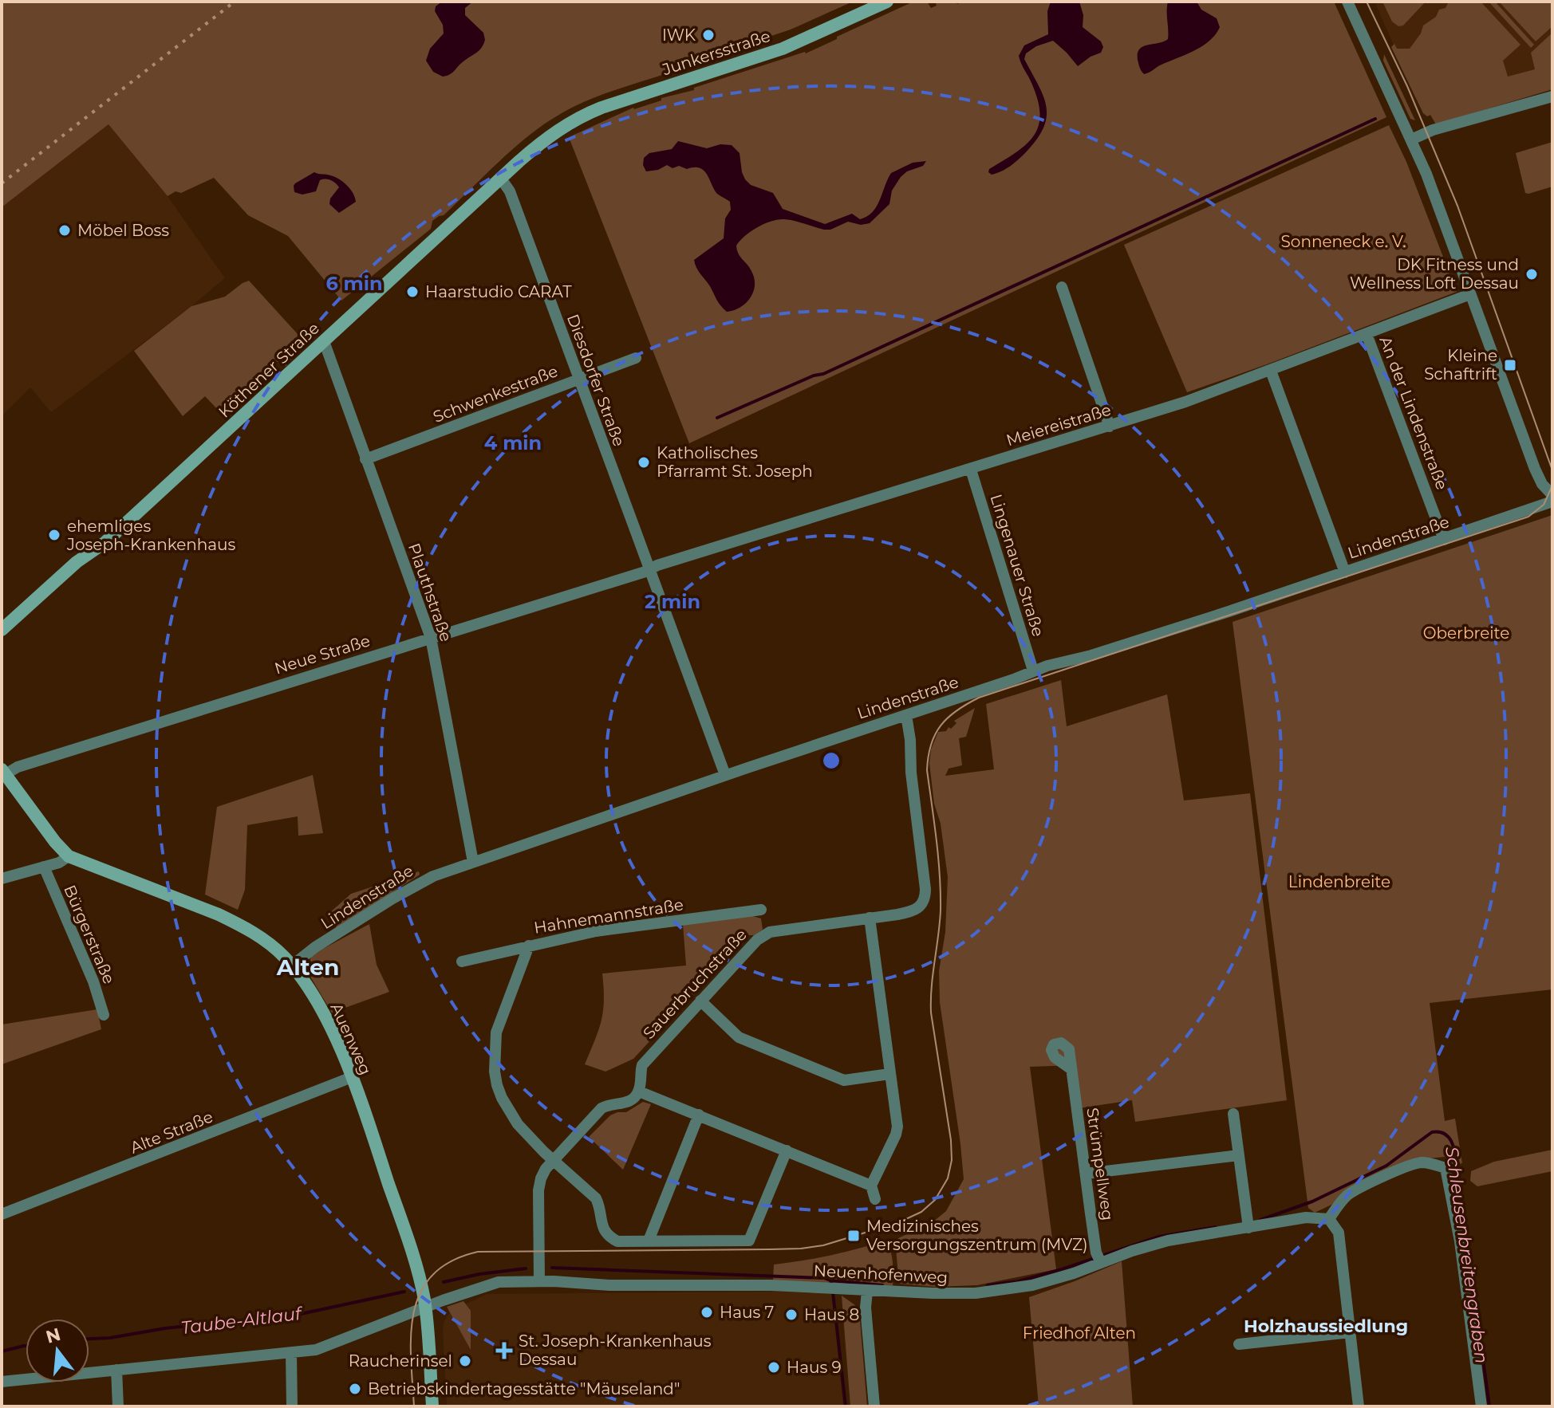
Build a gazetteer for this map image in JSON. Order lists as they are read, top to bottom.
{
  "streets": {
    "main road": ["Junkersstraße", "Köthener Straße", "Auenweg"],
    "street": [
      "Diesdorfer Straße",
      "Schwenkestraße",
      "An der Lindenstraße",
      "Meiereistraße",
      "Lindenstraße",
      "Lingenauer Straße",
      "Plauthstraße",
      "Neue Straße",
      "Hahnemannstraße",
      "Bürgerstraße",
      "Sauerbruchstraße",
      "Alte Straße",
      "Strümpellweg",
      "Neuenhofenweg"
    ]
  },
  "crossings": [
    ["Junkersstraße", "Köthener Straße"],
    ["Köthener Straße", "Diesdorfer Straße"],
    ["Köthener Straße", "Plauthstraße"],
    ["Diesdorfer Straße", "Schwenkestraße"],
    ["Diesdorfer Straße", "Meiereistraße"],
    ["Diesdorfer Straße", "Lindenstraße"],
    ["Diesdorfer Straße", "Neue Straße"],
    ["Schwenkestraße", "Plauthstraße"],
    ["An der Lindenstraße", "Meiereistraße"],
    ["An der Lindenstraße", "Lindenstraße"],
    ["Meiereistraße", "Lingenauer Straße"],
    ["Meiereistraße", "Neue Straße"],
    ["Lindenstraße", "Lingenauer Straße"],
    ["Lindenstraße", "Plauthstraße"],
    ["Lindenstraße", "Sauerbruchstraße"],
    ["Lindenstraße", "Auenweg"],
    ["Plauthstraße", "Neue Straße"],
    ["Neue Straße", "Auenweg"],
    ["Auenweg", "Alte Straße"],
    ["Auenweg", "Neuenhofenweg"],
    ["Strümpellweg", "Neuenhofenweg"]
  ],
  "districts": ["Alten", "Holzhaussiedlung"],
  "water": ["Schleusenbreitengraben", "Taube-Altlauf"],
  "parks": [
    "Sonneneck e. V.",
    "Oberbreite",
    "Lindenbreite",
    "Friedhof Alten"
  ],
  "places": {
    "other": [
      "IWK",
      "Möbel Boss",
      "DK Fitness und Wellness Loft Dessau",
      "Haarstudio CARAT",
      "Katholisches Pfarramt St. Joseph",
      "ehemliges Joseph-Krankenhaus",
      "Haus 7",
      "Haus 8",
      "Raucherinsel",
      "Haus 9",
      "Betriebskindertagesstätte \"Mäuseland\""
    ],
    "transit": ["Kleine Schaftrift", "Medizinisches Versorgungszentrum (MVZ)"],
    "health": ["St. Joseph-Krankenhaus Dessau"]
  },
  "north": "top",
  "rings": ["6 min", "4 min", "2 min"]
}
